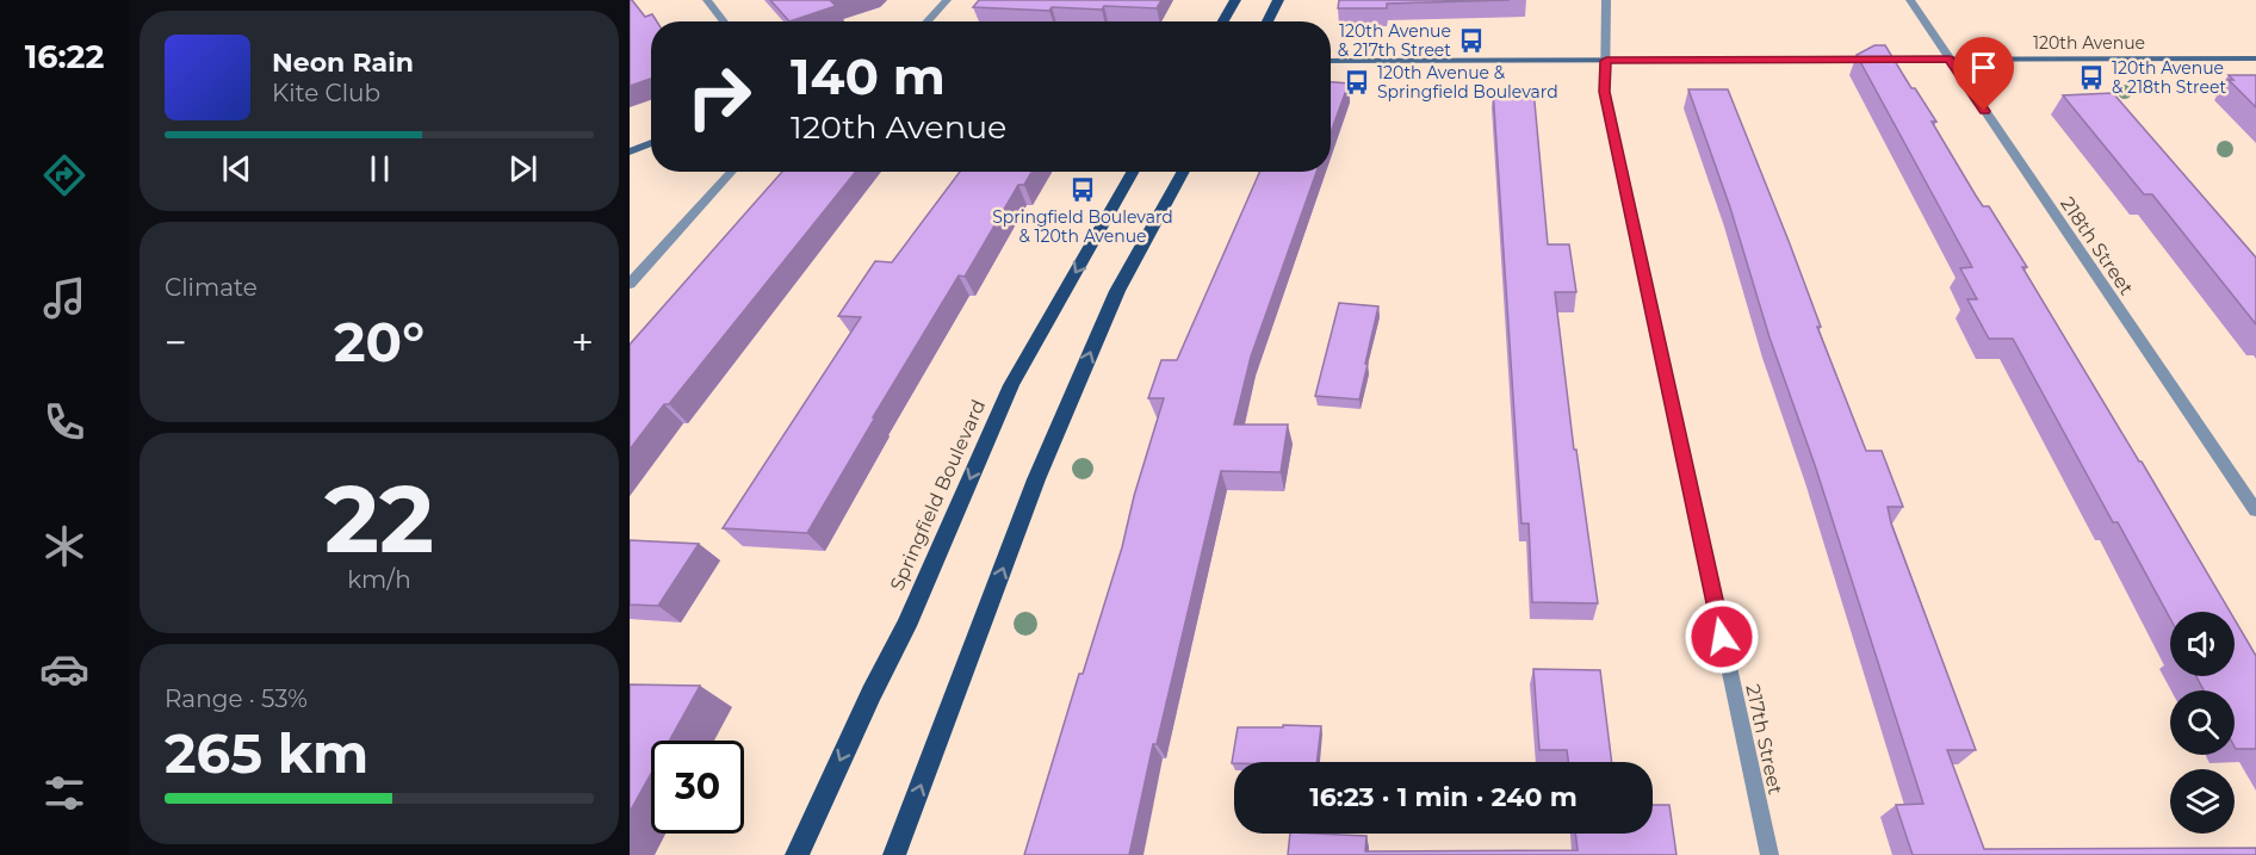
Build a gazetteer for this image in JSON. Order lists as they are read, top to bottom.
{
  "streets": {
    "main road": ["Springfield Boulevard"],
    "street": ["120th Avenue", "218th Street", "217th Street"]
  },
  "crossings": [
    ["120th Avenue", "218th Street"],
    ["120th Avenue", "217th Street"]
  ],
  "places": {
    "bus stop": [
      "120th Avenue & 217th Street",
      "120th Avenue & 218th Street",
      "120th Avenue & Springfield Boulevard",
      "Springfield Boulevard & 120th Avenue"
    ]
  },
  "page": {
    "tabs": "16:22",
    "turn": ["140 m", "120th Avenue"],
    "song": ["Neon Rain", "Kite Club"],
    "tile": [
      "Climate",
      ["22", "km/h"],
      ["Range · 53%", "265 km"]
    ],
    "heat": ["−", "20°", "+"],
    "limit": "30",
    "trip": "16:23 · 1 min · 240 m"
  }
}
